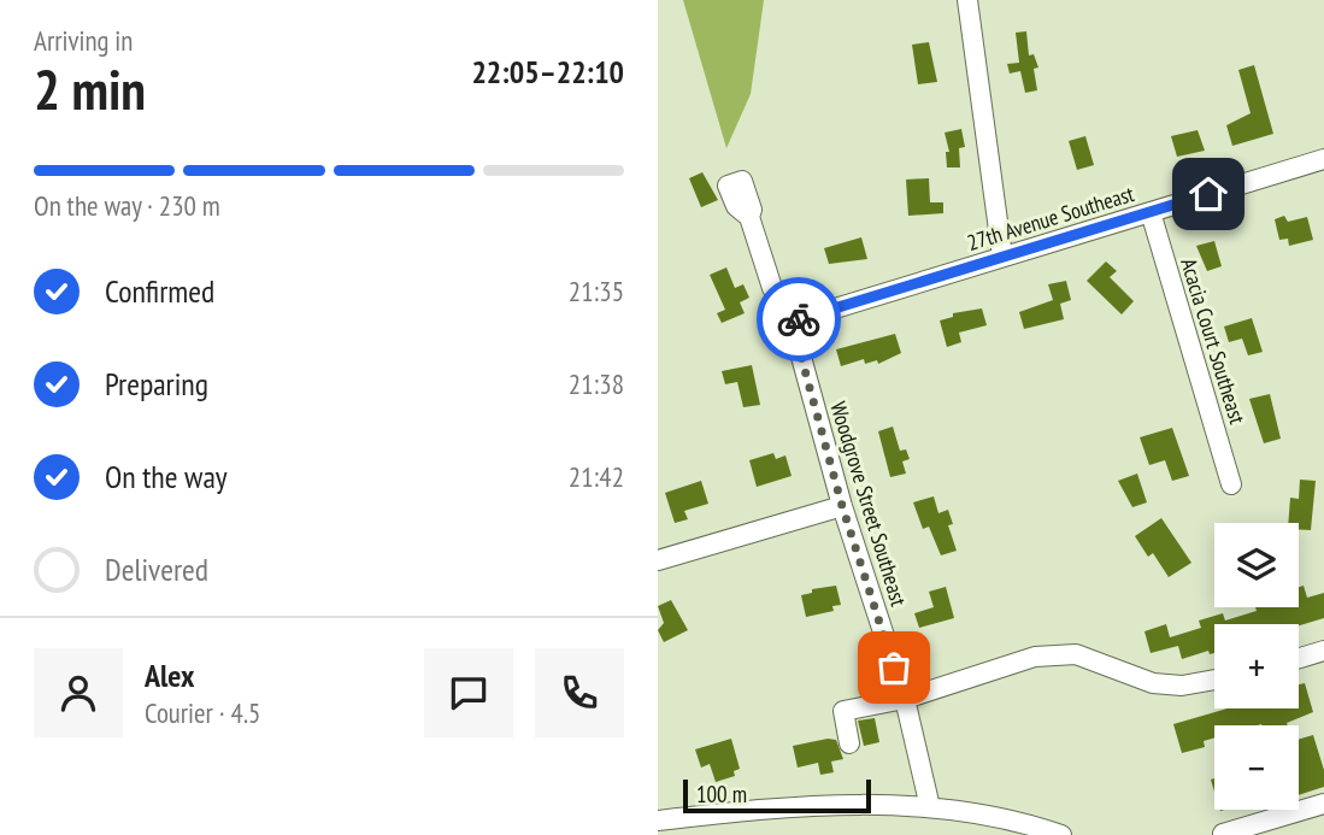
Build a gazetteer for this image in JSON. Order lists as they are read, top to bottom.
{
  "streets": {
    "street": ["27th Avenue Southeast", "Acacia Court Southeast", "Woodgrove Street Southeast"]
  },
  "crossings": [
    ["27th Avenue Southeast", "Acacia Court Southeast"],
    ["27th Avenue Southeast", "Woodgrove Street Southeast"]
  ],
  "scale_bar": "100 m",
  "page": {
    "heading": ["2 min", "Arriving in", "22:05–22:10"],
    "panel": ["Alex", "Courier · 4.5"],
    "bar": "On the way · 230 m",
    "list": [
      ["Confirmed", "21:35"],
      ["Preparing", "21:38"],
      ["On the way", "21:42"],
      "Delivered"
    ],
    "map_buttons": ["+", "−"],
    "scale": "100 m"
  }
}
